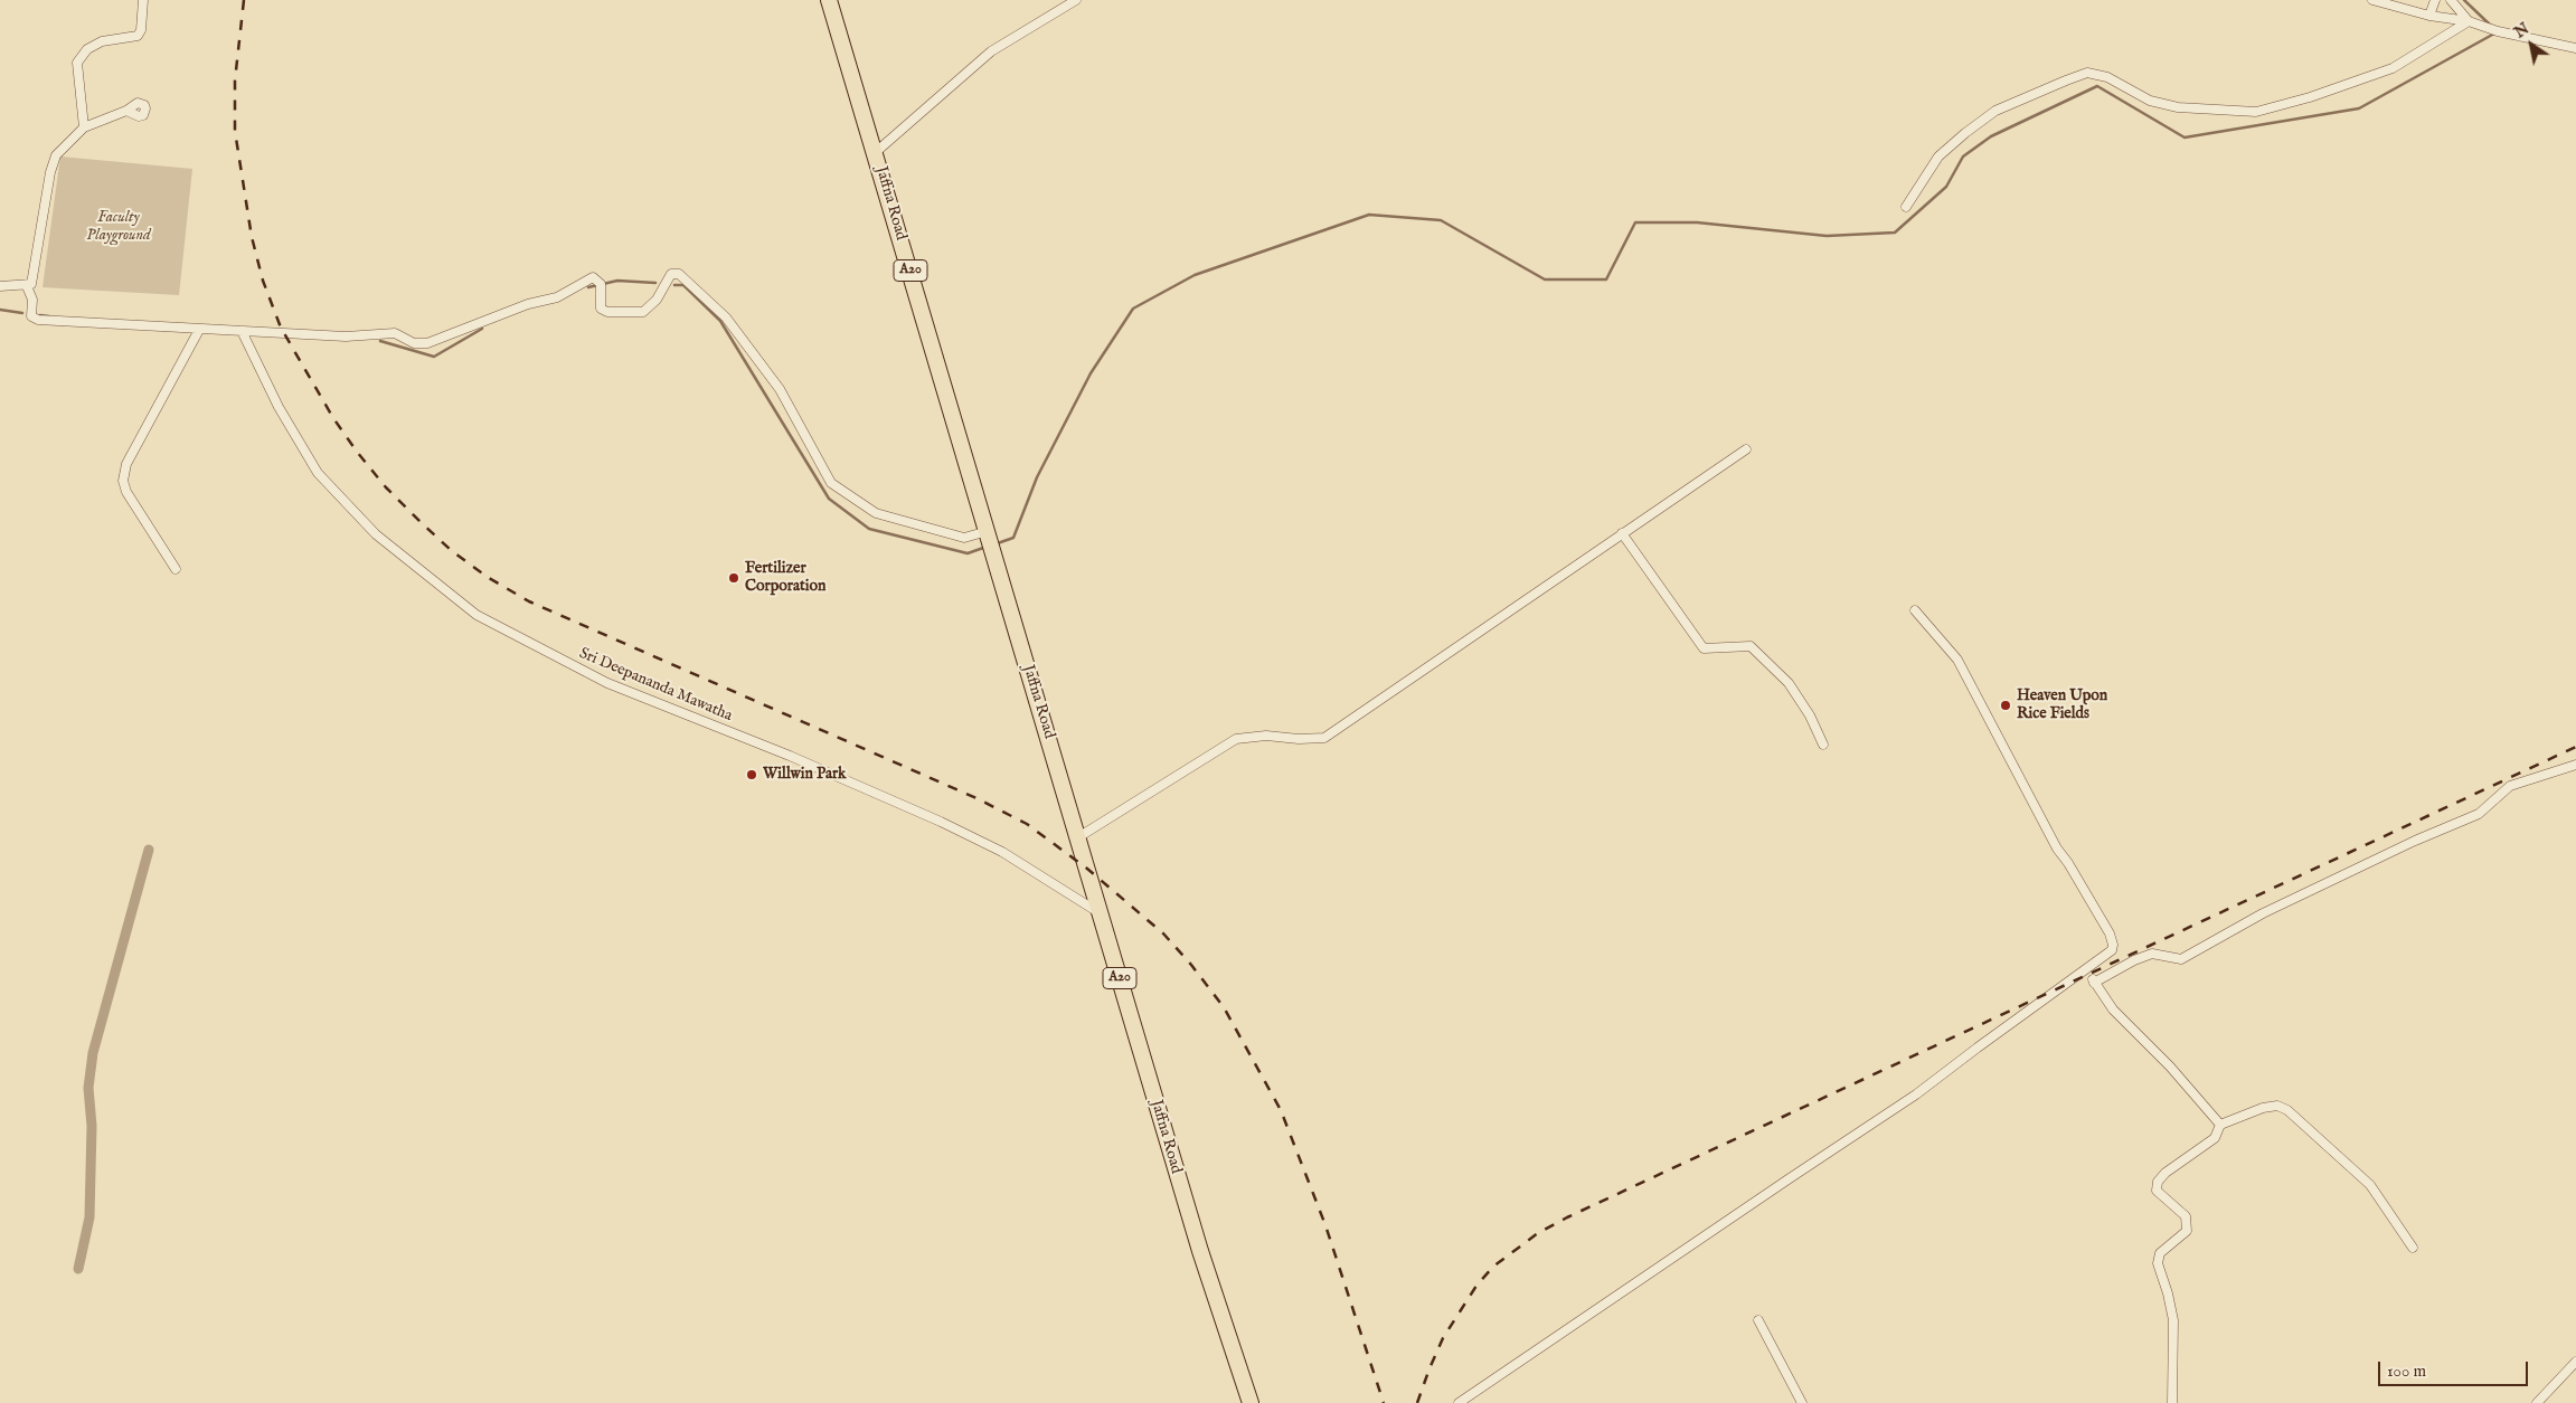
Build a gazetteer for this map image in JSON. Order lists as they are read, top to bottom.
{
  "streets": {
    "highway": ["Jaffna Road", "A20"],
    "street": ["Sri Deepananda Mawatha"]
  },
  "crossings": [
    ["Jaffna Road", "Sri Deepananda Mawatha"]
  ],
  "parks": ["Faculty Playground"],
  "places": ["Fertilizer Corporation", "Heaven Upon Rice Fields", "Willwin Park"],
  "scale_bar": "100 m",
  "north": "top left"
}
